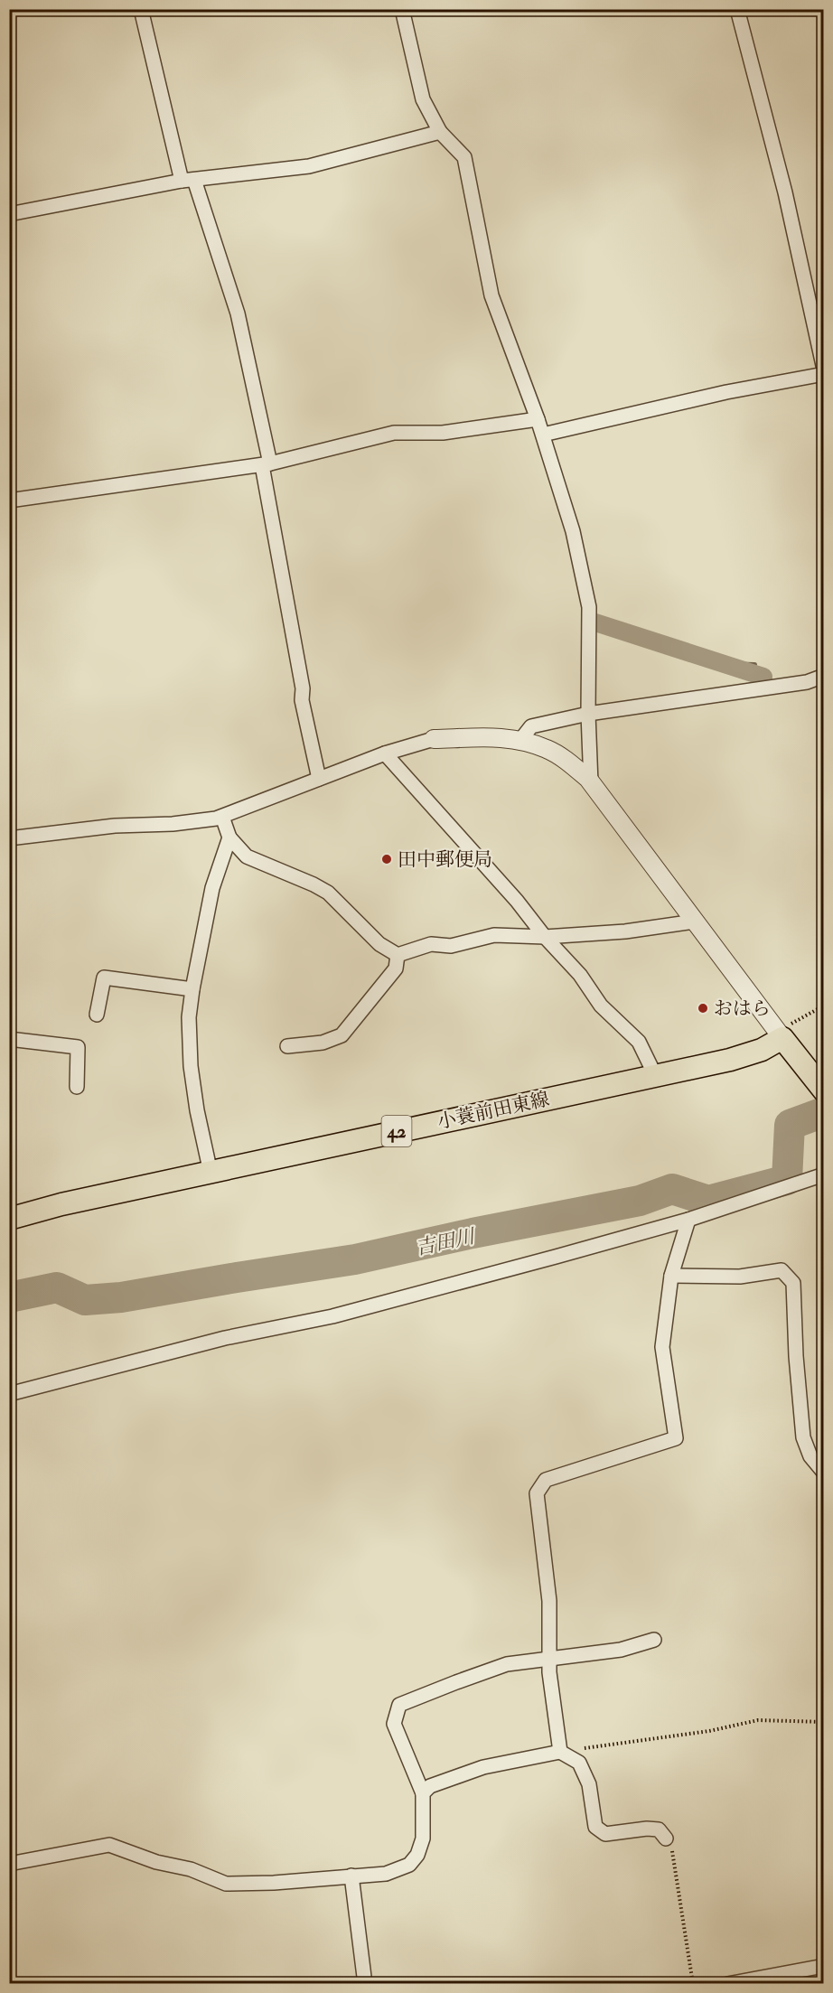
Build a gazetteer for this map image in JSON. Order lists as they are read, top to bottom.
{
  "streets": {
    "main road": ["小蓑前田東線", "42"]
  },
  "water": ["吉田川"],
  "places": ["田中郵便局", "おはら"]
}
